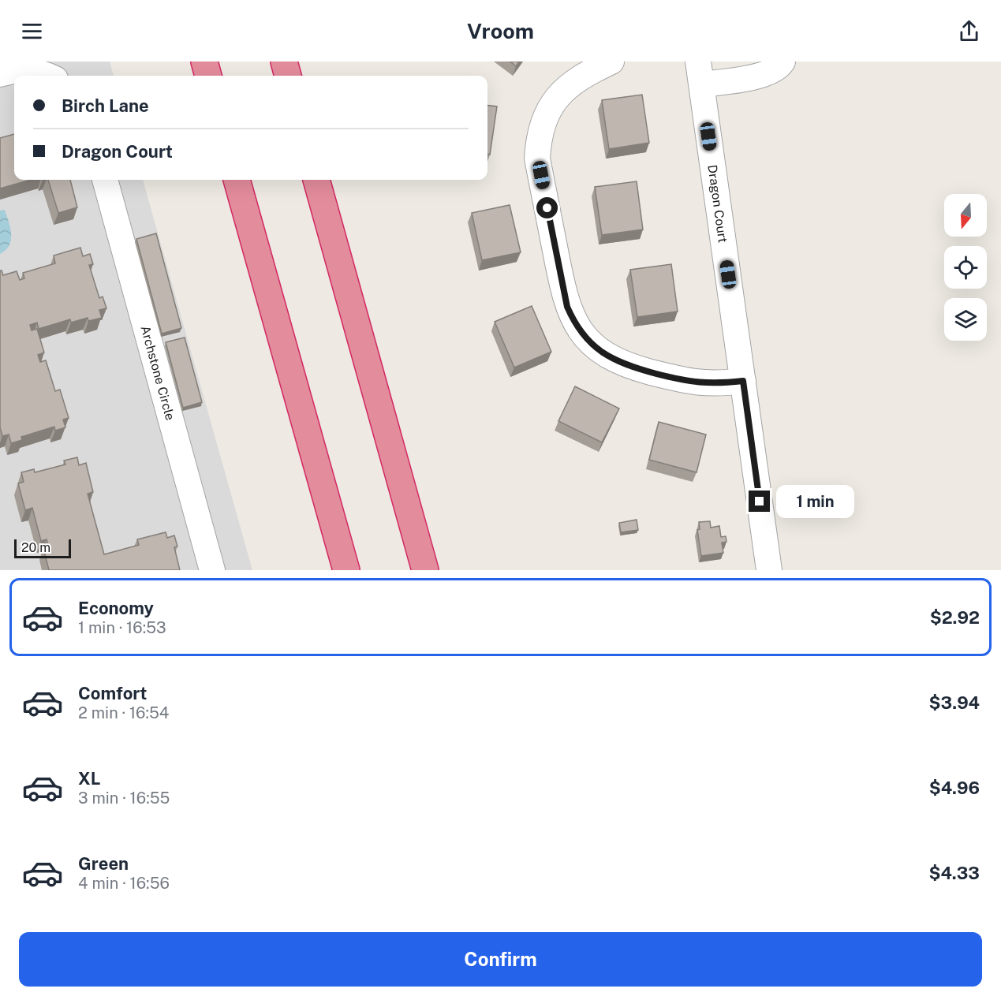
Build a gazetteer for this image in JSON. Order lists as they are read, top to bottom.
{
  "streets": {
    "street": ["Dragon Court", "Archstone Circle"]
  },
  "scale_bar": "20 m",
  "north": "bottom",
  "page": {
    "header": "Vroom",
    "banner": ["Birch Lane", "Dragon Court"],
    "bubble": "1 min",
    "scale": "20 m",
    "list": [
      {
        "name": "Economy",
        "note": "1 min · 16:53",
        "value": "$2.92"
      },
      {
        "name": "Comfort",
        "note": "2 min · 16:54",
        "value": "$3.94"
      },
      {
        "name": "XL",
        "note": "3 min · 16:55",
        "value": "$4.96"
      },
      {
        "name": "Green",
        "note": "4 min · 16:56",
        "value": "$4.33"
      }
    ],
    "buttons": "Confirm"
  }
}
